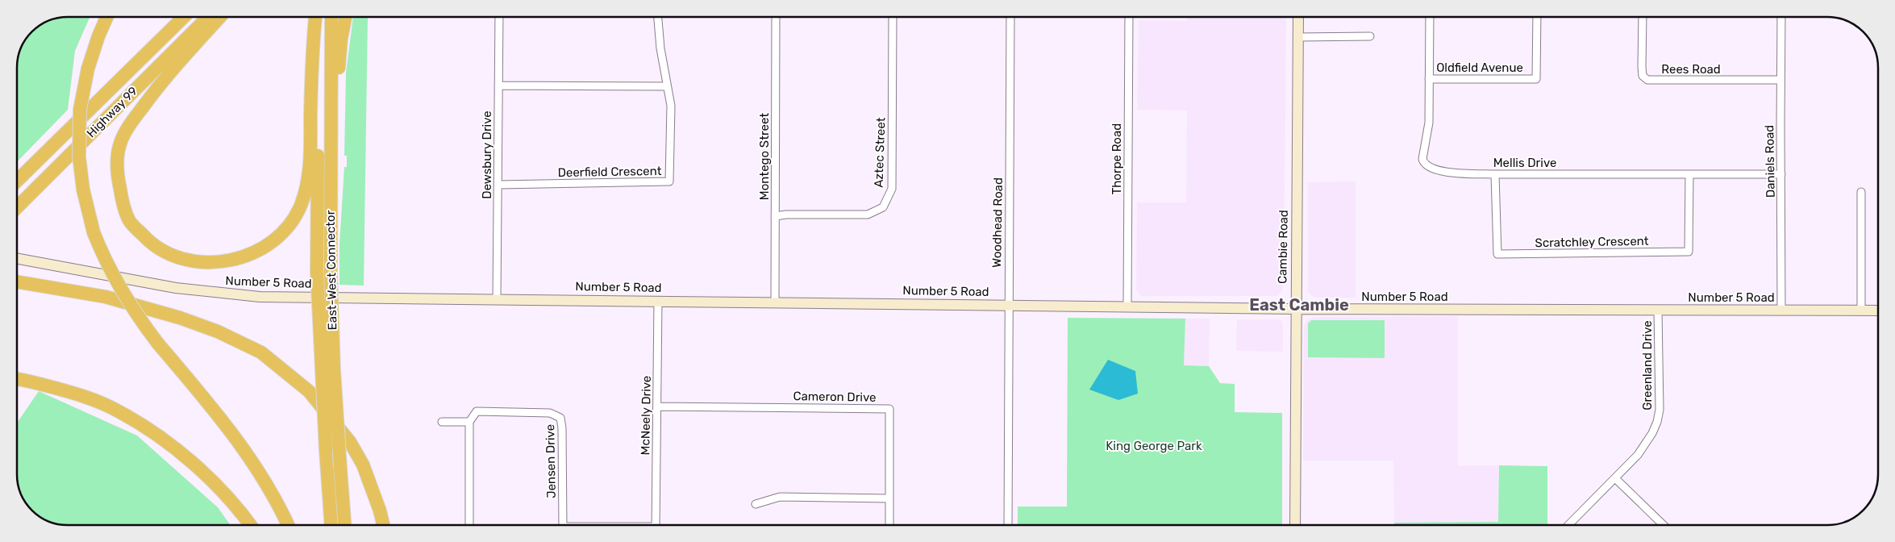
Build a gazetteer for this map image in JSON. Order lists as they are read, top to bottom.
{
  "streets": {
    "highway": ["Highway 99", "East-West Connector"],
    "main road": ["Cambie Road", "Number 5 Road"],
    "street": [
      "Oldfield Avenue",
      "Rees Road",
      "Aztec Street",
      "Dewsbury Drive",
      "Montego Street",
      "Thorpe Road",
      "Daniels Road",
      "Mellis Drive",
      "Deerfield Crescent",
      "Woodhead Road",
      "Scratchley Crescent",
      "Greenland Drive",
      "Cameron Drive",
      "McNeely Drive",
      "Jensen Drive"
    ]
  },
  "crossings": [
    ["Oldfield Avenue", "Mellis Drive"],
    ["Rees Road", "Daniels Road"],
    ["Aztec Street", "Montego Street"],
    ["Dewsbury Drive", "Deerfield Crescent"],
    ["Dewsbury Drive", "Number 5 Road"],
    ["Montego Street", "Number 5 Road"],
    ["Thorpe Road", "Number 5 Road"],
    ["Daniels Road", "Mellis Drive"],
    ["Daniels Road", "Number 5 Road"],
    ["Mellis Drive", "Scratchley Crescent"],
    ["Woodhead Road", "Number 5 Road"],
    ["Cambie Road", "Number 5 Road"],
    ["Number 5 Road", "Greenland Drive"],
    ["Number 5 Road", "McNeely Drive"],
    ["Cameron Drive", "McNeely Drive"]
  ],
  "districts": ["East Cambie"],
  "parks": ["King George Park"]
}
